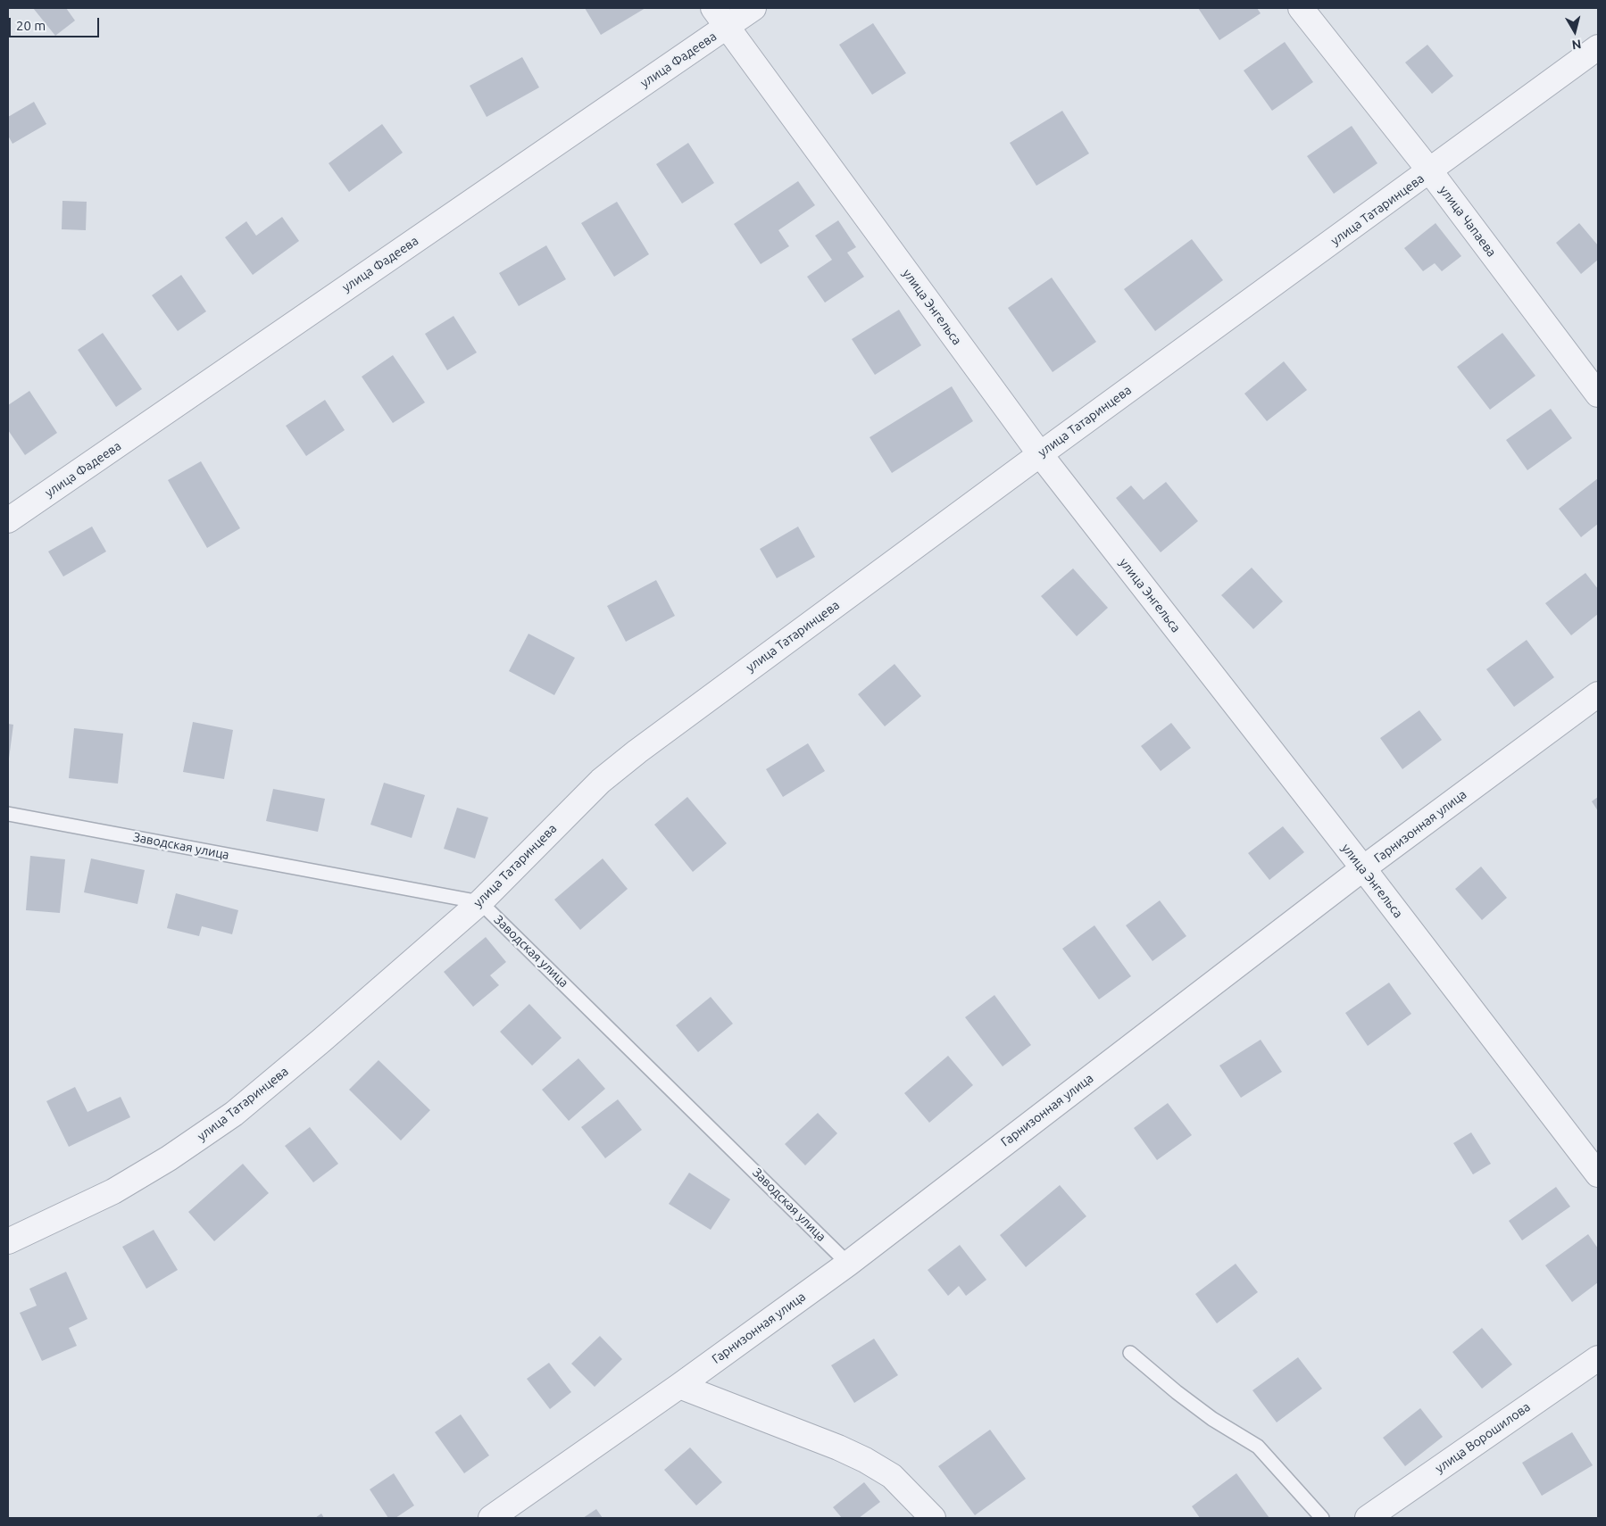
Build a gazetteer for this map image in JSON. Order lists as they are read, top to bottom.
{
  "streets": {
    "street": [
      "улица Фадеева",
      "улица Татаринцева",
      "улица Чапаева",
      "улица Энгельса",
      "Гарнизонная улица",
      "улица Ворошилова"
    ],
    "lane": ["Заводская улица"]
  },
  "crossings": [
    ["улица Фадеева", "улица Энгельса"],
    ["улица Татаринцева", "улица Чапаева"],
    ["улица Татаринцева", "улица Энгельса"],
    ["улица Татаринцева", "Заводская улица"],
    ["улица Энгельса", "Гарнизонная улица"],
    ["Гарнизонная улица", "Заводская улица"]
  ],
  "scale_bar": "20 m",
  "north": "bottom"
}
